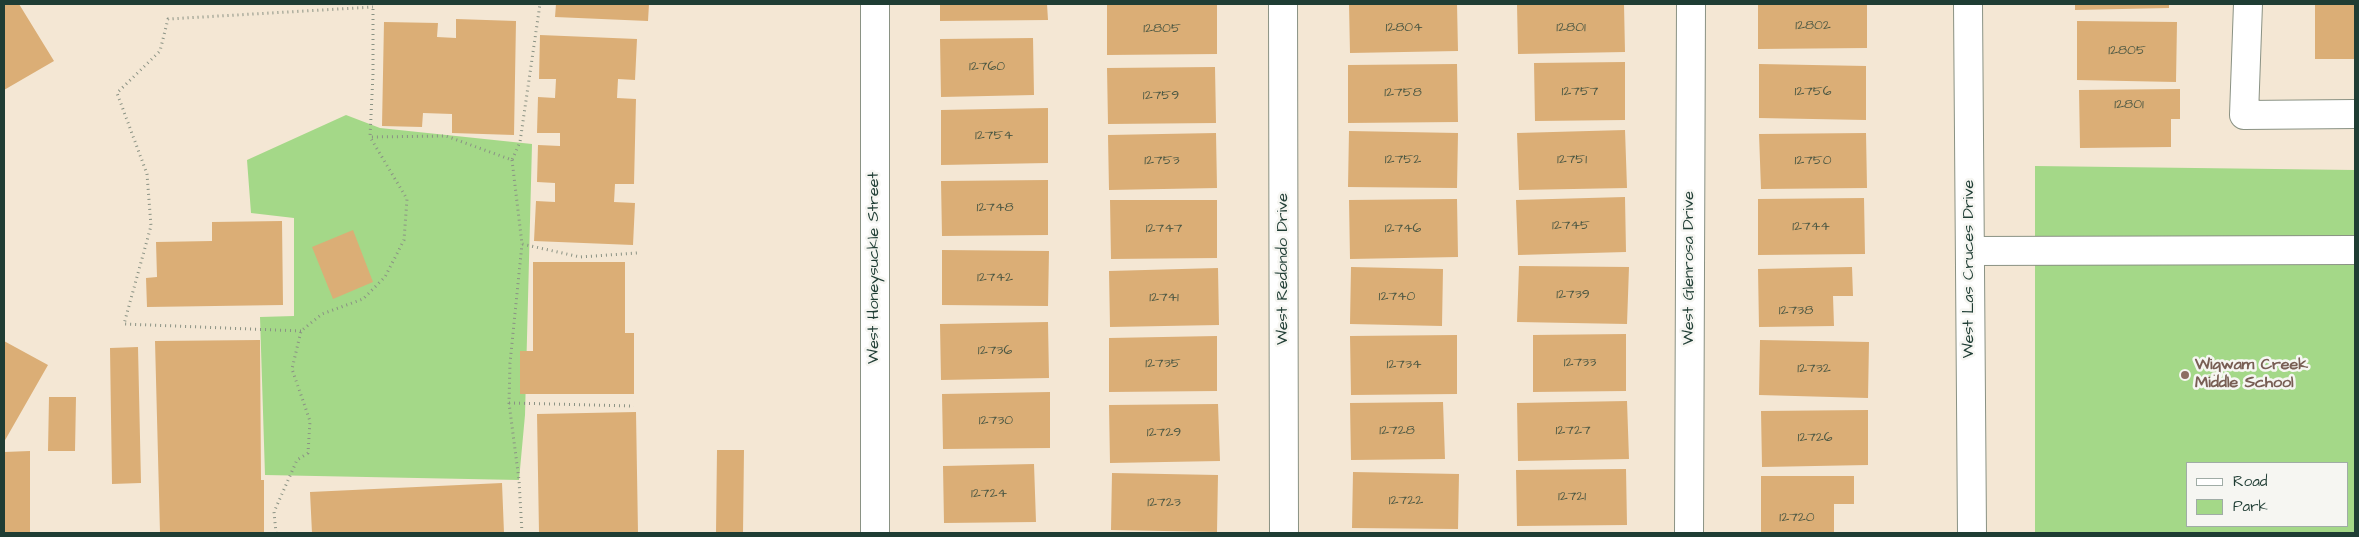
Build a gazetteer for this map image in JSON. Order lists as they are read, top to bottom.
{
  "streets": {
    "street": [
      "West Honeysuckle Street",
      "West Glenrosa Drive",
      "West Redondo Drive",
      "West Las Cruces Drive"
    ]
  },
  "places": ["Wigwam Creek Middle School"],
  "house_numbers": [
    "12802",
    "12804",
    "12801",
    "12805",
    "12805",
    "12760",
    "12757",
    "12756",
    "12758",
    "12759",
    "12801",
    "12754",
    "12752",
    "12751",
    "12753",
    "12750",
    "12748",
    "12745",
    "12744",
    "12747",
    "12746",
    "12742",
    "12739",
    "12740",
    "12741",
    "12738",
    "12736",
    "12733",
    "12735",
    "12734",
    "12732",
    "12730",
    "12728",
    "12727",
    "12729",
    "12726",
    "12724",
    "12721",
    "12722",
    "12723",
    "12720"
  ],
  "legend": ["Road", "Park"]
}
